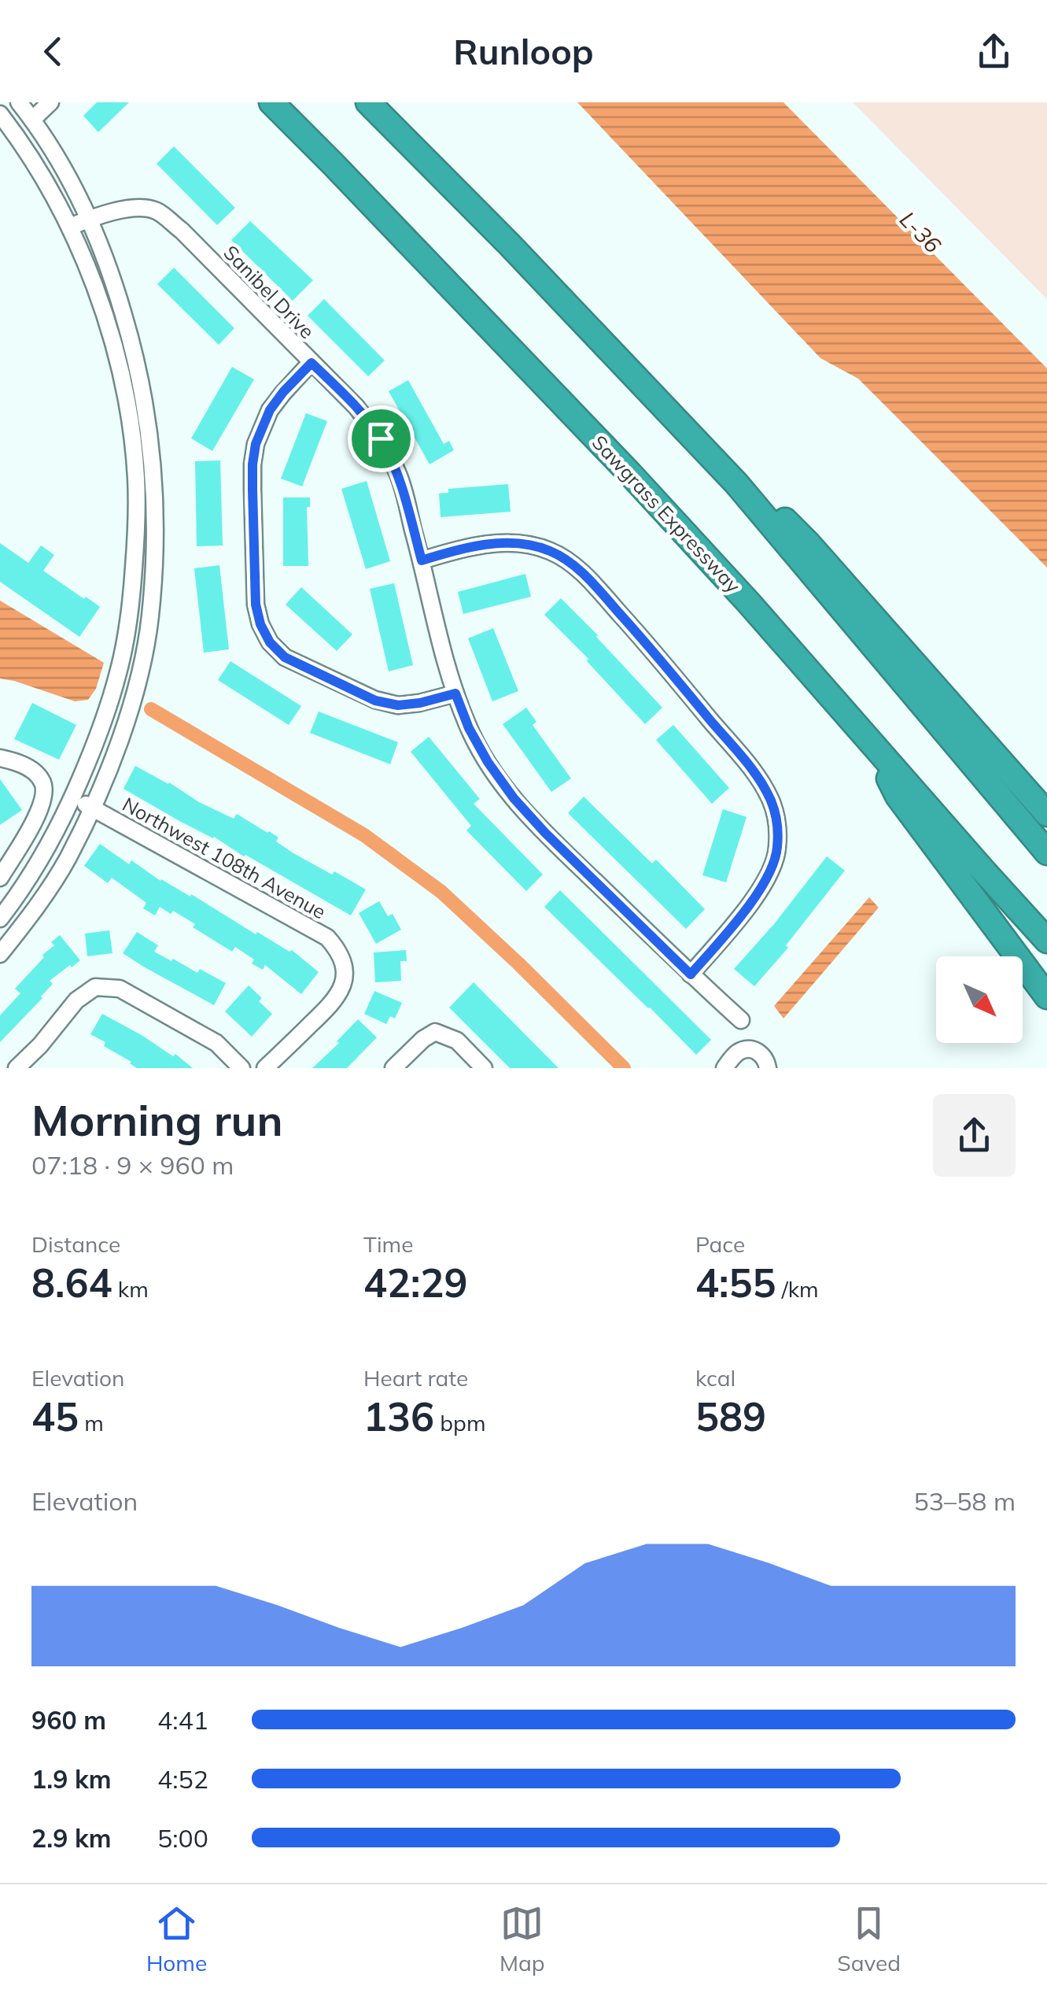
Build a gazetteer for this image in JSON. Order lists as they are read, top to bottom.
{
  "streets": {
    "highway": ["Sawgrass Expressway"],
    "street": ["Sanibel Drive", "Northwest 108th Avenue"]
  },
  "water": ["L-36"],
  "north": "bottom right",
  "page": {
    "header": "Runloop",
    "heading": ["Morning run", "07:18 · 9 × 960 m"],
    "stats": [
      ["Distance", "8.64 km"],
      ["Time", "42:29"],
      ["Pace", "4:55 /km"],
      ["Elevation", "45 m"],
      ["Heart rate", "136 bpm"],
      ["kcal", "589"]
    ],
    "chart": ["Elevation", "53–58 m"],
    "list": [
      {
        "name": "960 m",
        "note": "4:41"
      },
      {
        "name": "1.9 km",
        "note": "4:52"
      },
      {
        "name": "2.9 km",
        "note": "5:00"
      }
    ],
    "tabs": ["Home", "Map", "Saved"]
  }
}
